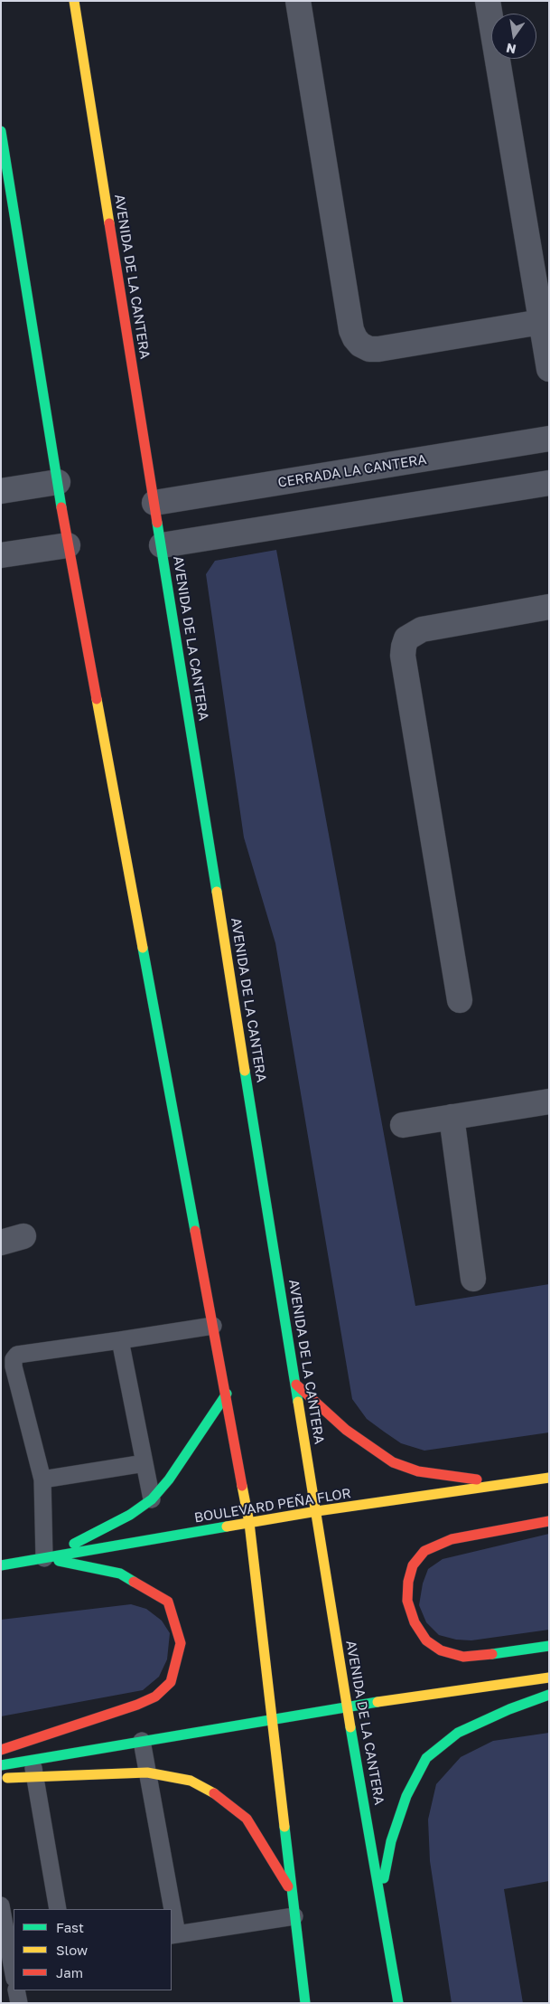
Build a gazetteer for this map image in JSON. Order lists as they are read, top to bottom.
{
  "streets": {
    "street": ["AVENIDA DE LA CANTERA", "CERRADA LA CANTERA", "BOULEVARD PEÑA FLOR"]
  },
  "crossings": [
    ["AVENIDA DE LA CANTERA", "CERRADA LA CANTERA"],
    ["AVENIDA DE LA CANTERA", "BOULEVARD PEÑA FLOR"]
  ],
  "legend": ["Fast", "Slow", "Jam"],
  "north": "bottom"
}
